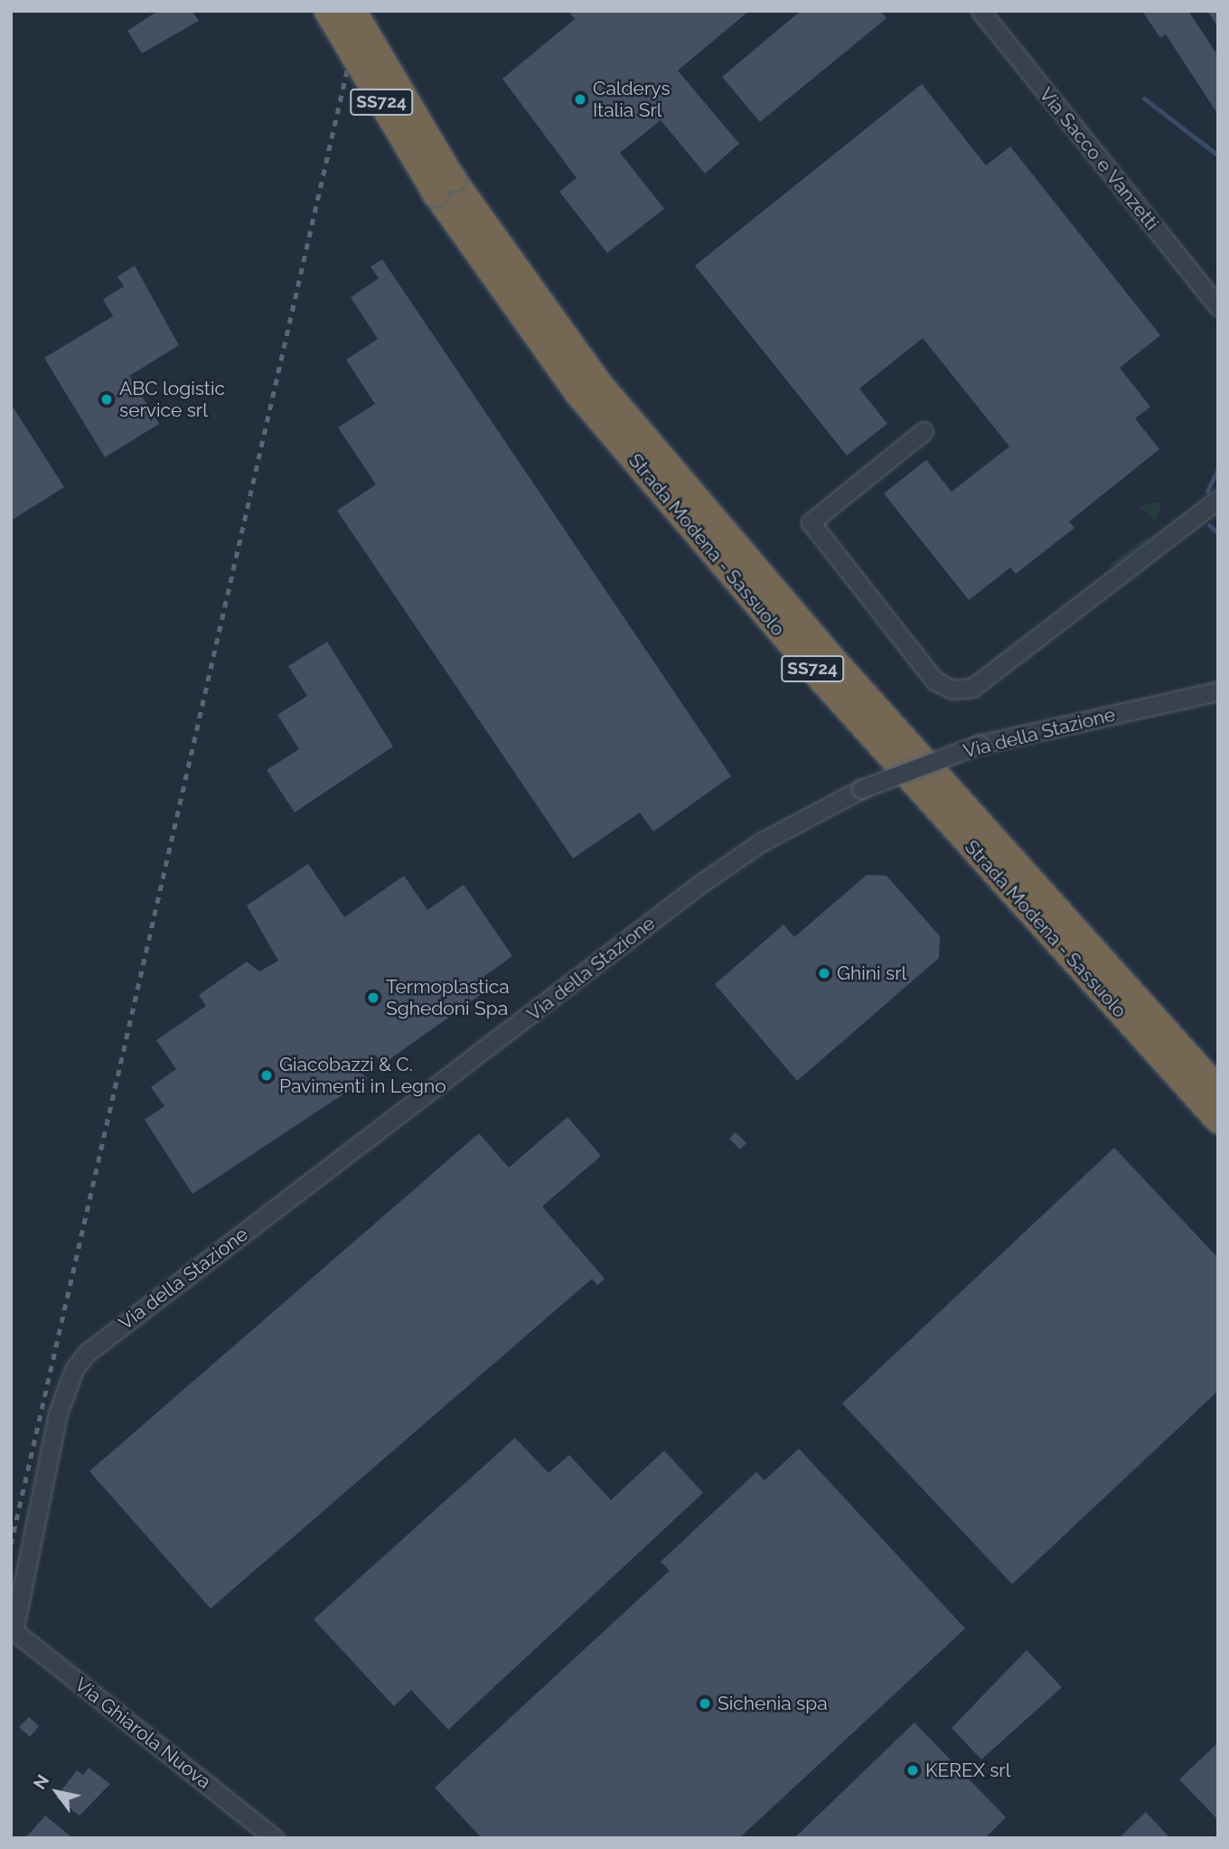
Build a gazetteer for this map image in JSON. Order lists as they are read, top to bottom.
{
  "streets": {
    "highway": ["SS724", "Strada Modena - Sassuolo"],
    "street": ["Via Sacco e Vanzetti", "Via della Stazione", "Via Ghiarola Nuova"]
  },
  "crossings": [
    ["Via della Stazione", "Via Ghiarola Nuova"]
  ],
  "places": [
    "Calderys Italia Srl",
    "ABC logistic service srl",
    "Ghini srl",
    "Termoplastica Sghedoni Spa",
    "Giacobazzi & C. Pavimenti in Legno",
    "Sichenia spa",
    "KEREX srl"
  ],
  "north": "top left"
}
